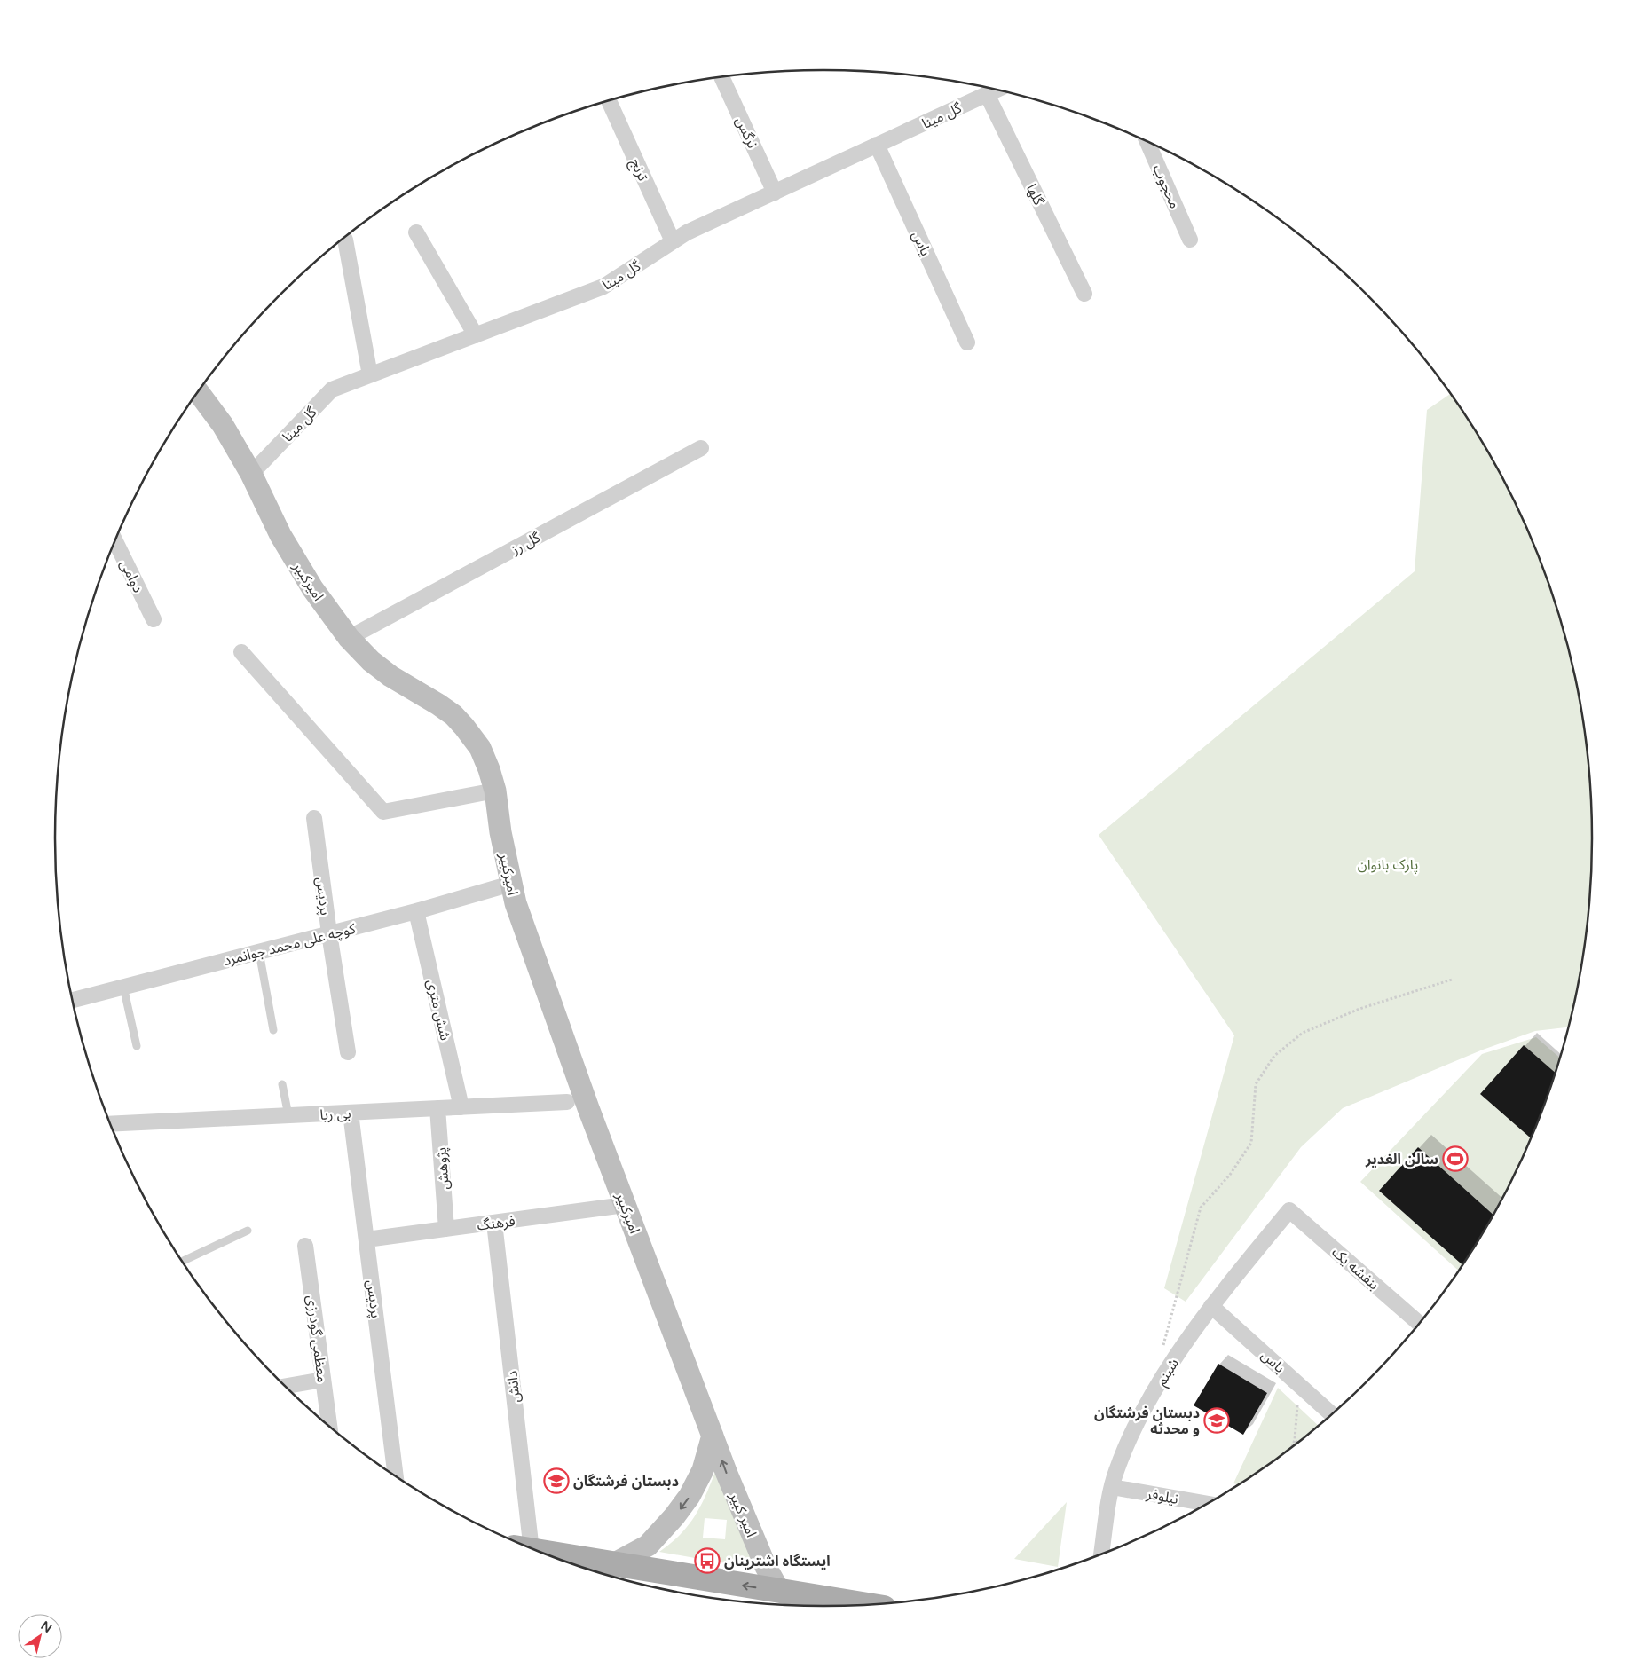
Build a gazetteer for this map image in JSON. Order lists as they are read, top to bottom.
{
  "streets": {
    "street": [
      "گل مینا",
      "نرگس",
      "ترنج",
      "محجوب",
      "گلها",
      "یاس",
      "گل رز",
      "دوامی",
      "امیرکبیر",
      "پردیس",
      "کوچه علی محمد جوانمرد",
      "شش متری",
      "بی ریا",
      "پژوهش",
      "فرهنگ",
      "بنفشه یک",
      "معظمی گودرزی",
      "شبنم",
      "دانش",
      "نیلوفر",
      "امیر کبیر"
    ]
  },
  "crossings": [
    ["گل مینا", "نرگس"],
    ["گل مینا", "ترنج"],
    ["گل مینا", "گلها"],
    ["گل مینا", "یاس"],
    ["گل مینا", "امیرکبیر"],
    ["یاس", "شبنم"],
    ["گل رز", "امیرکبیر"],
    ["امیرکبیر", "کوچه علی محمد جوانمرد"],
    ["امیرکبیر", "فرهنگ"],
    ["امیرکبیر", "امیر کبیر"],
    ["پردیس", "کوچه علی محمد جوانمرد"],
    ["پردیس", "بی ریا"],
    ["پردیس", "فرهنگ"],
    ["کوچه علی محمد جوانمرد", "شش متری"],
    ["شش متری", "بی ریا"],
    ["بی ریا", "پژوهش"],
    ["پژوهش", "فرهنگ"],
    ["فرهنگ", "دانش"],
    ["بنفشه یک", "شبنم"],
    ["شبنم", "نیلوفر"]
  ],
  "one_way": ["امیر کبیر"],
  "parks": ["پارک بانوان"],
  "places": {
    "sports": ["سالن الغدیر"],
    "school or university": ["دبستان فرشتگان و محدثه", "دبستان فرشتگان"],
    "bus stop": ["ایستگاه اشترینان"]
  },
  "north": "top right"
}
